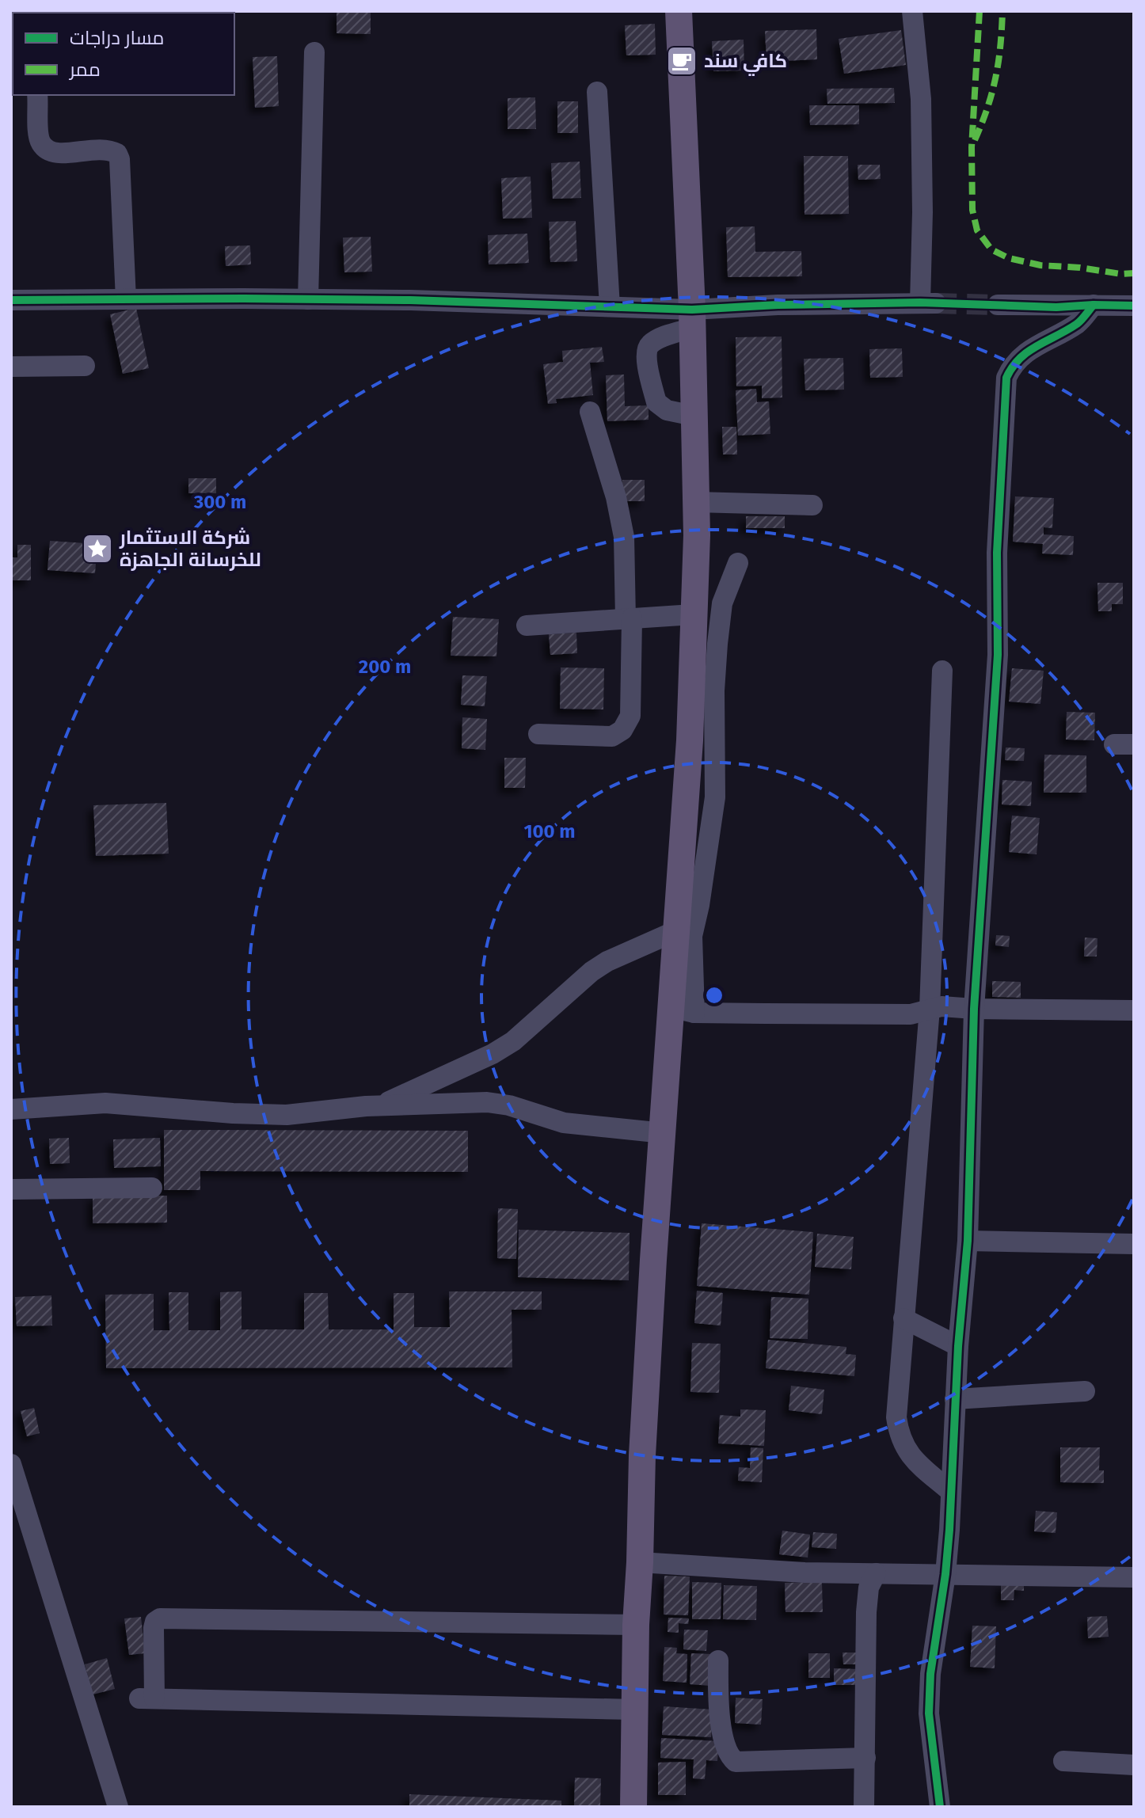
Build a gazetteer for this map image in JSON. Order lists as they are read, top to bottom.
{
  "places": {
    "cafe": ["كافي سند"],
    "place": ["شركة الاستثمار للخرسانة الجاهزة"]
  },
  "legend": ["مسار دراجات", "ممر"],
  "rings": ["300 m", "200 m", "100 m"]
}
